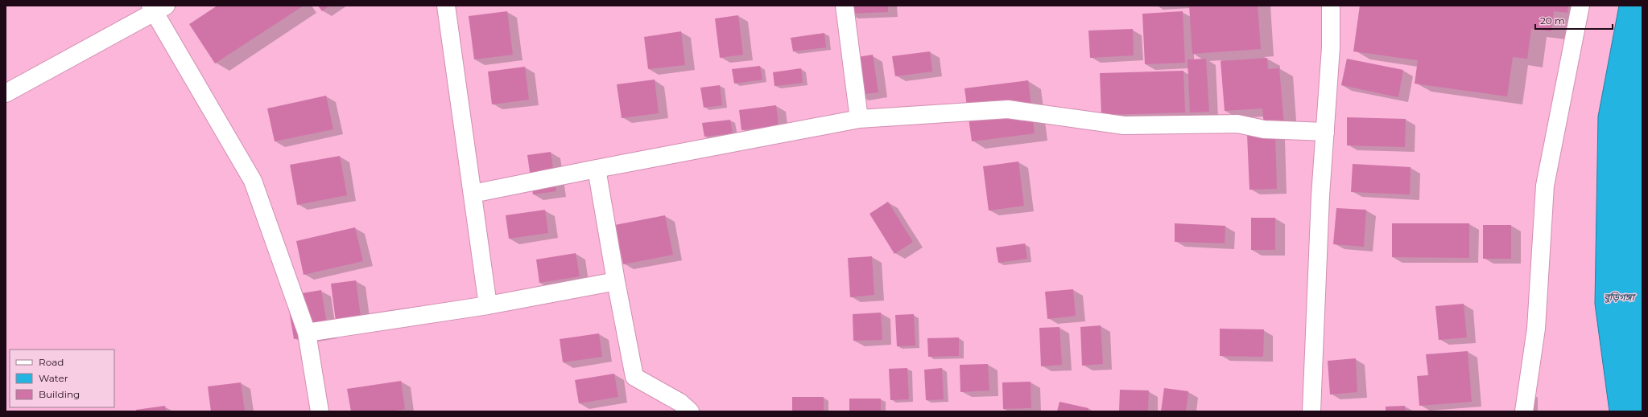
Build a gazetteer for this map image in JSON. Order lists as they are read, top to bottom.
{
  "water": ["বুড়িগঙ্গা"],
  "legend": ["Road", "Water", "Building"],
  "scale_bar": "20 m"
}
